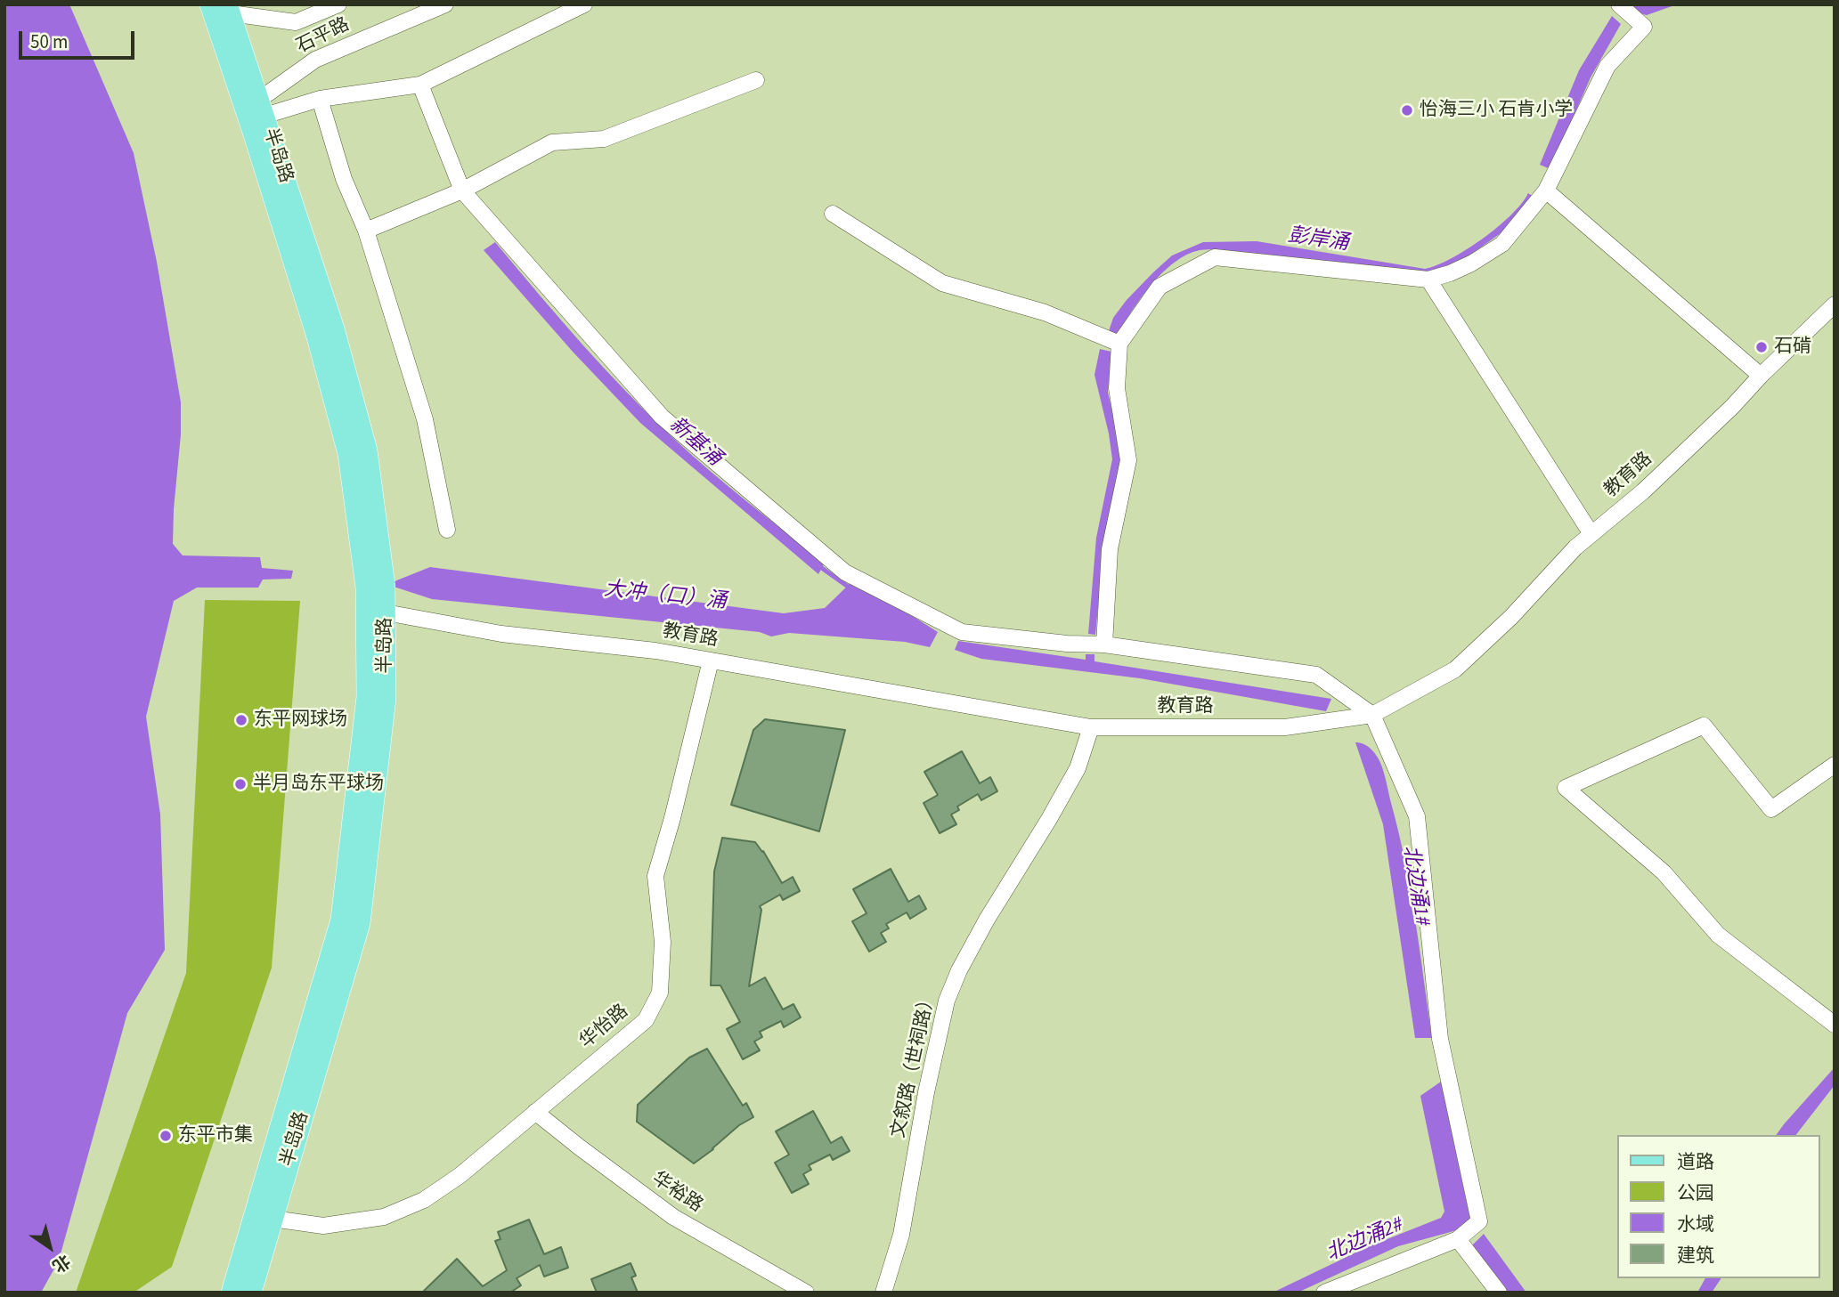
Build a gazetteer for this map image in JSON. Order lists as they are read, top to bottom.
{
  "streets": {
    "main road": ["半岛路"],
    "street": [
      "石平路",
      "教育路",
      "华怡路",
      "文叙路（世祠路）",
      "华裕路"
    ]
  },
  "crossings": [
    ["石平路", "半岛路"],
    ["半岛路", "教育路"],
    ["半岛路", "华怡路"],
    ["教育路", "华怡路"],
    ["教育路", "文叙路（世祠路）"],
    ["华怡路", "华裕路"]
  ],
  "water": [
    "彭岸涌",
    "新基涌",
    "大冲（口）涌",
    "北边涌1#",
    "北边涌2#"
  ],
  "places": [
    "怡海三小 石肯小学",
    "石𬒔",
    "东平网球场",
    "半月岛东平球场",
    "东平市集"
  ],
  "legend": [
    "道路",
    "公园",
    "水域",
    "建筑"
  ],
  "scale_bar": "50 m",
  "north": "bottom right"
}
